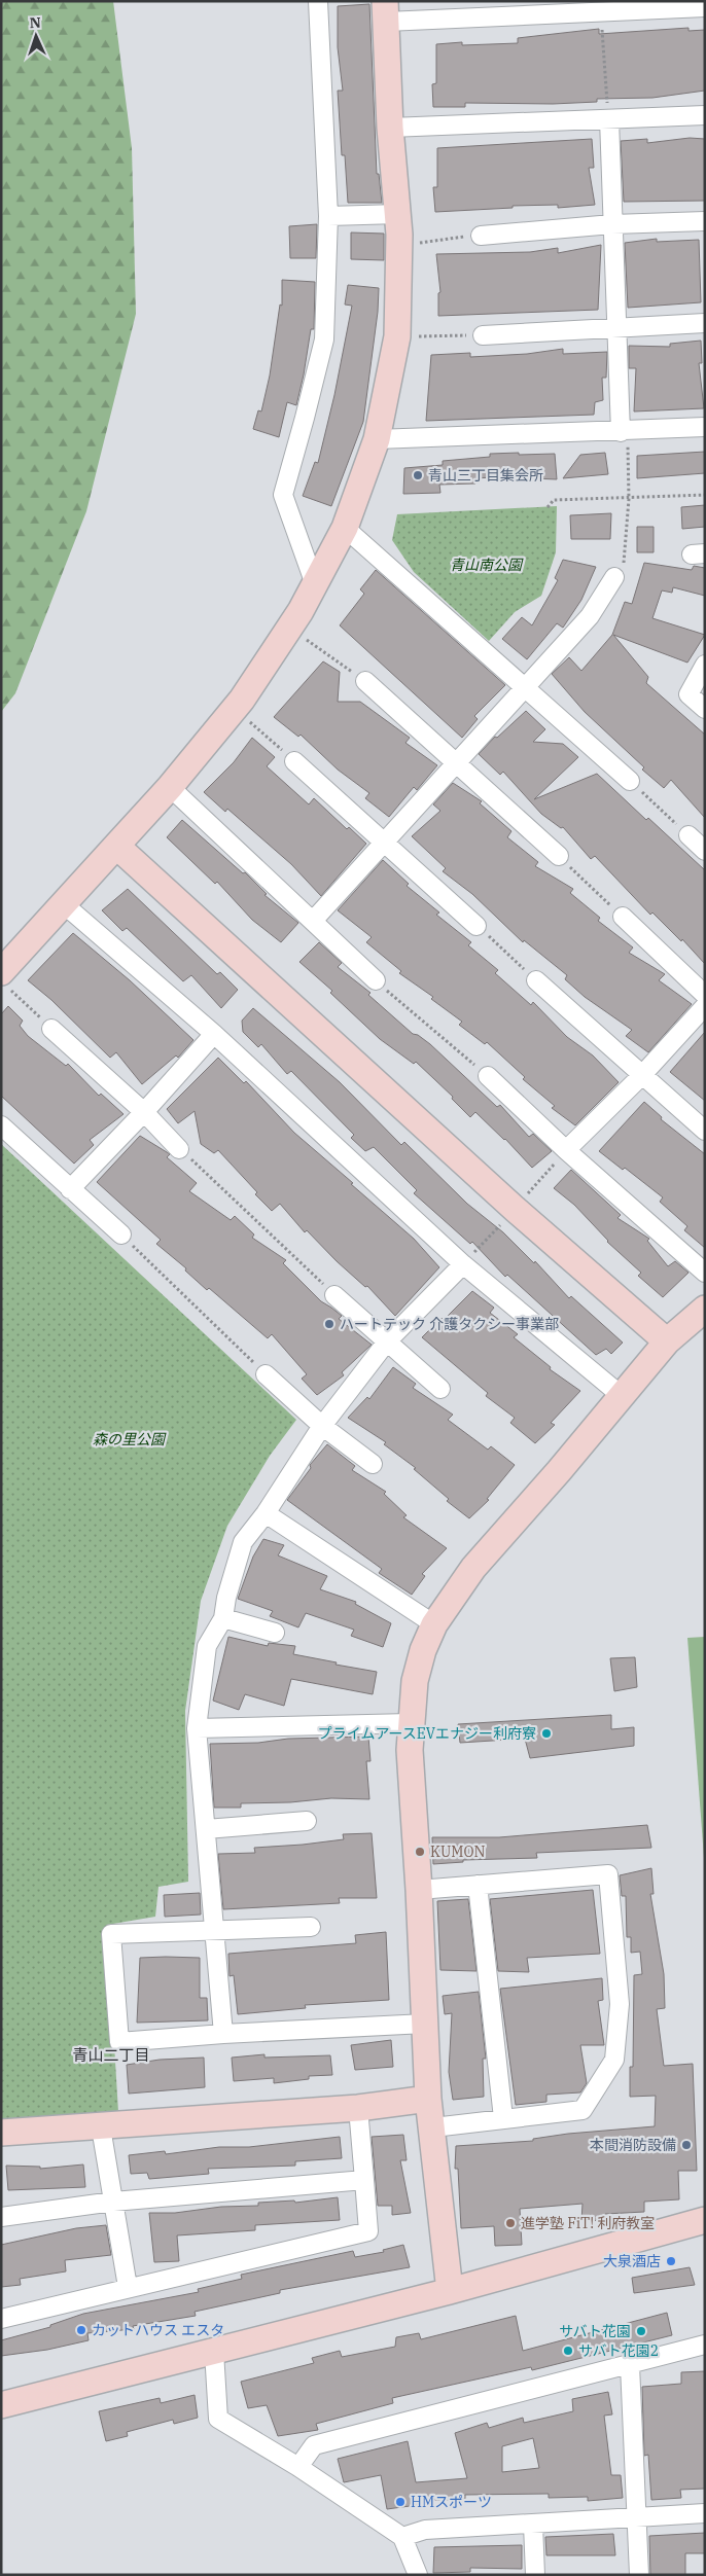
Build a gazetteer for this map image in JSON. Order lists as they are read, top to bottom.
{
  "districts": ["青山二丁目"],
  "parks": ["青山南公園", "森の里公園"],
  "places": [
    "青山三丁目集会所",
    "ハートテック 介護タクシー事業部",
    "プライムアースEVエナジー利府寮",
    "KUMON",
    "本間消防設備",
    "進学塾 FiT! 利府教室",
    "大泉酒店",
    "カットハウス エスタ",
    "サバト花園",
    "サバト花園2",
    "HMスポーツ"
  ],
  "north": "top"
}
